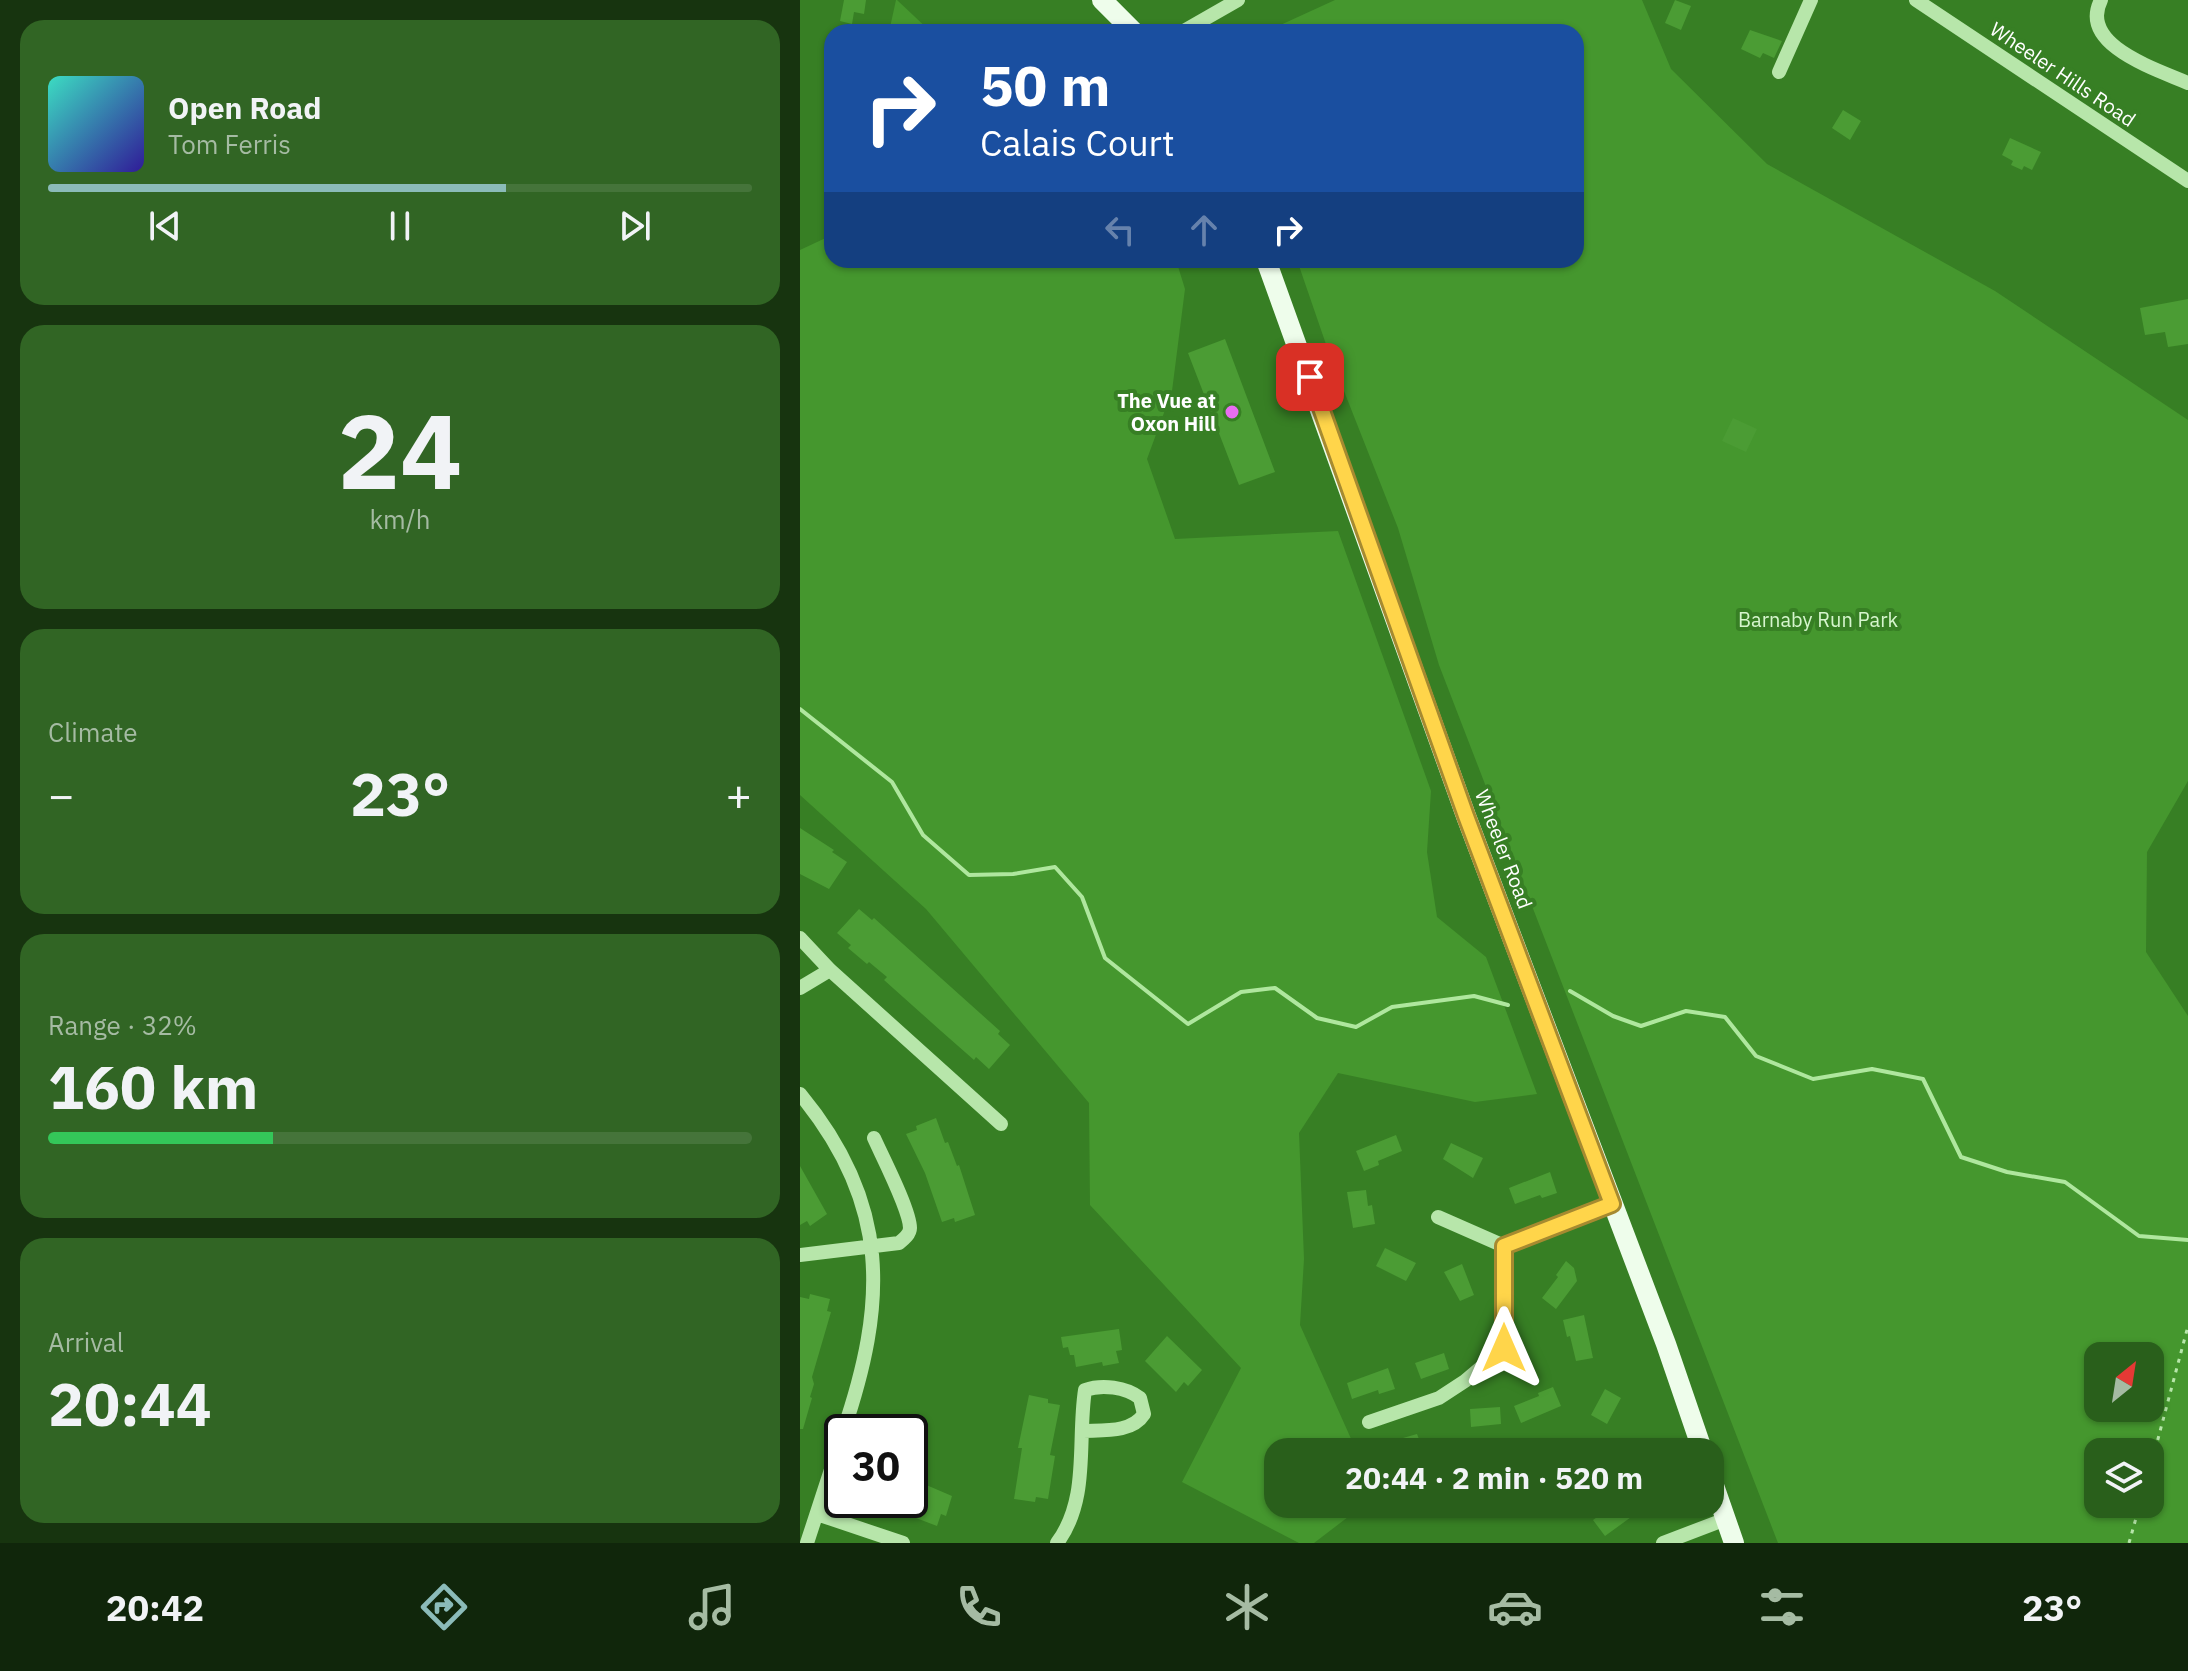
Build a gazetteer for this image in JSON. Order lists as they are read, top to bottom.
{
  "streets": {
    "main road": ["Wheeler Road"],
    "street": ["Wheeler Hills Road"]
  },
  "parks": ["Barnaby Run Park"],
  "places": ["The Vue at Oxon Hill"],
  "north": "top right",
  "page": {
    "turn": ["50 m", "Calais Court"],
    "song": ["Open Road", "Tom Ferris"],
    "tile": [
      ["24", "km/h"],
      "Climate",
      ["Range · 32%", "160 km"],
      ["Arrival", "20:44"]
    ],
    "heat": ["−", "23°", "+"],
    "limit": "30",
    "trip": "20:44 · 2 min · 520 m",
    "tabs": ["20:42", "23°"]
  }
}
